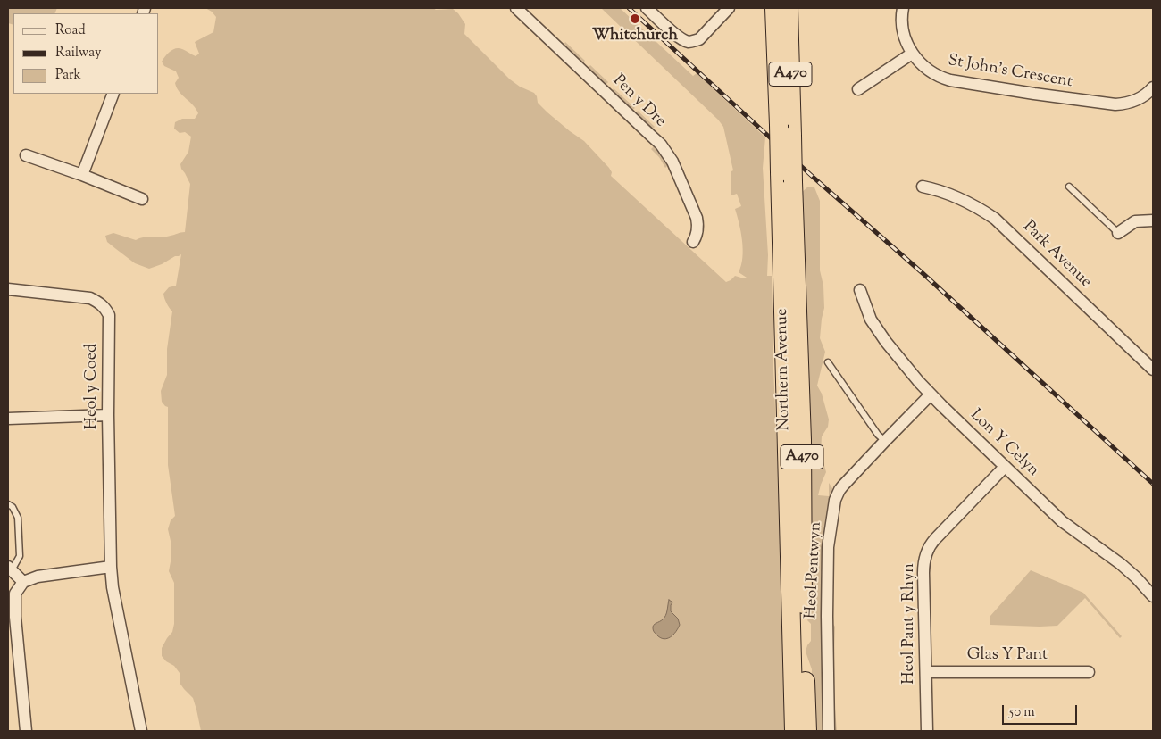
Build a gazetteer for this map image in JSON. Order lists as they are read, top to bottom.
{
  "streets": {
    "highway": ["A470", "Northern Avenue"],
    "street": [
      "St John's Crescent",
      "Pen y Dre",
      "Park Avenue",
      "Heol y Coed",
      "Lon Y Celyn",
      "Heol Pentwyn",
      "Heol Pant y Rhyn",
      "Glas Y Pant"
    ]
  },
  "crossings": [
    ["Lon Y Celyn", "Heol Pentwyn"],
    ["Lon Y Celyn", "Heol Pant y Rhyn"],
    ["Heol Pant y Rhyn", "Glas Y Pant"]
  ],
  "places": ["Whitchurch"],
  "legend": ["Road", "Railway", "Park"],
  "scale_bar": "50 m"
}
